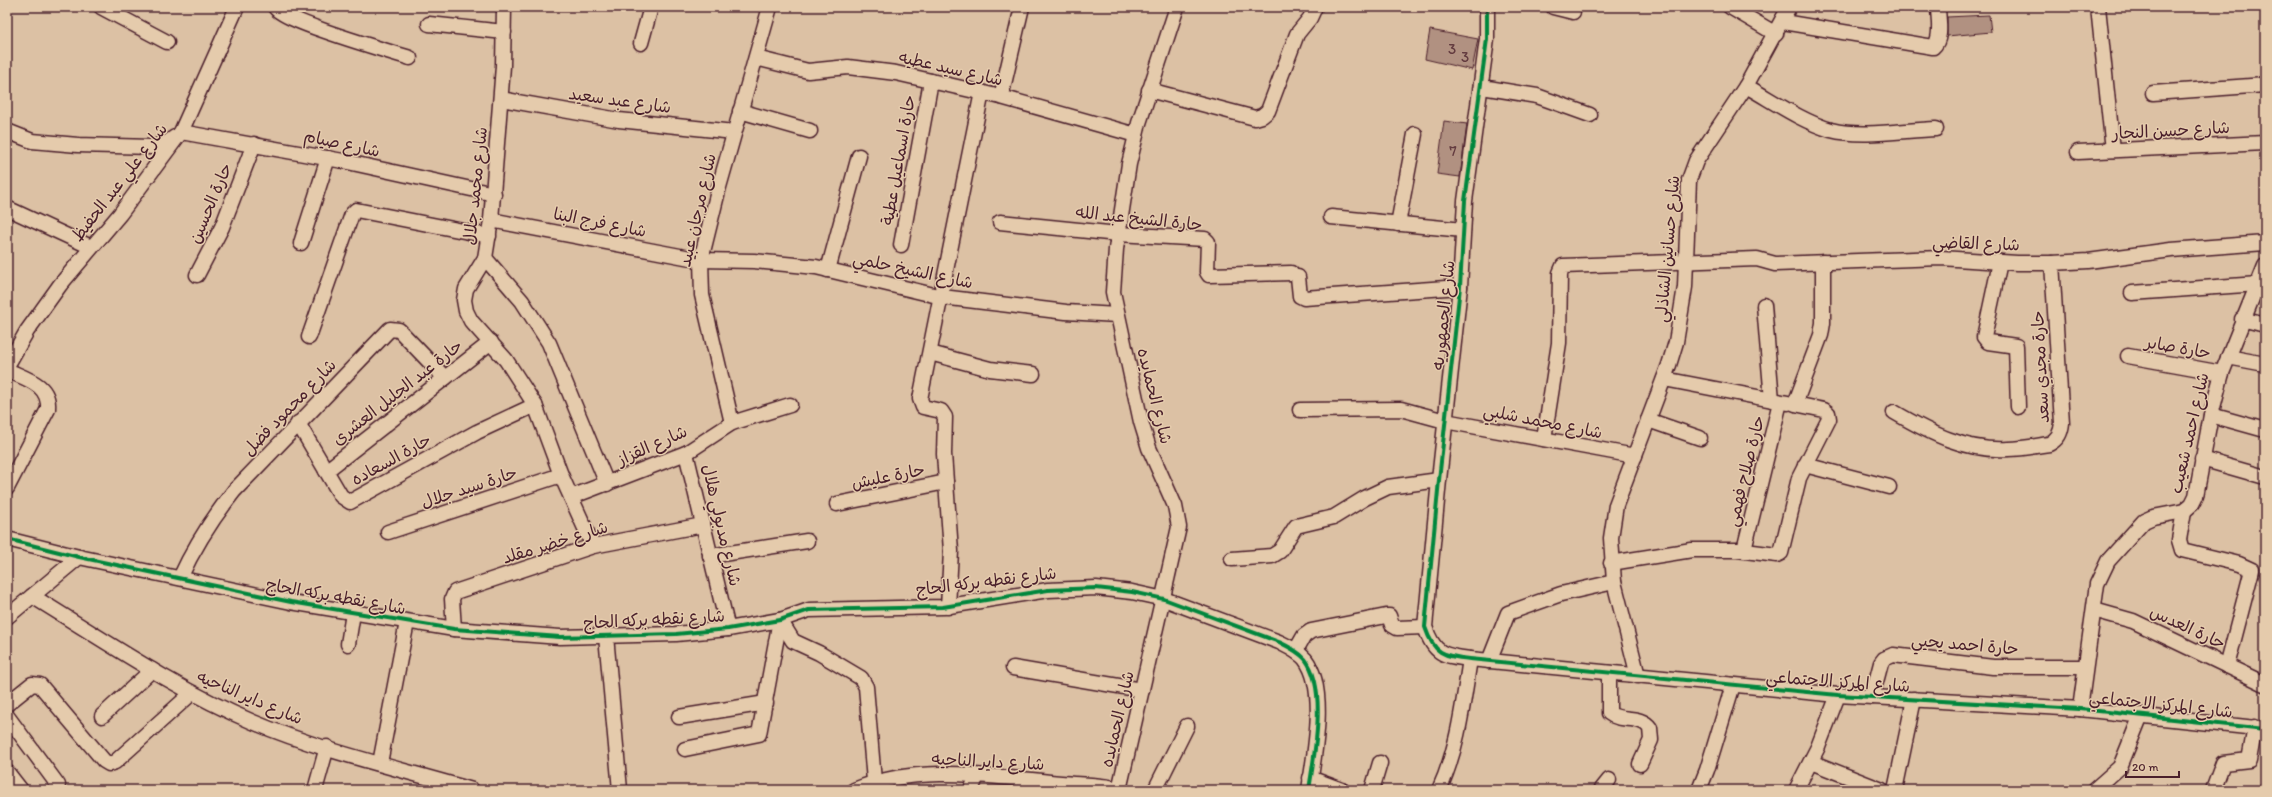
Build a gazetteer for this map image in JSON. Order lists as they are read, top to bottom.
{
  "streets": {
    "street": [
      "شارع سيد عطيه",
      "شارع عبد سعيد",
      "شارع حسن النجار",
      "شارع صيام",
      "حارة اسماعيل عطية",
      "شارع علي عبد الحفيظ",
      "شارع محمد جلال",
      "حارة الحسين",
      "شارع مرجان عبيد",
      "حارة الشيخ عبد الله",
      "شارع فرج البنا",
      "شارع القاضي",
      "شارع حسانين الشاذلي",
      "شارع الشيخ حلمي",
      "شارع الجمهوريه",
      "حارة صابر",
      "حارة مجدي سعد",
      "حارة عبد الجليل العشرى",
      "شارع الحمايده",
      "شارع محمود فضل",
      "شارع محمد شلبي",
      "شارع احمد شعيب",
      "شارع القزاز",
      "حارة السعاده",
      "حارة صلاح فهمي",
      "حارة عليش",
      "حارة سيد جلال",
      "شارع مدبولي هلال",
      "شارع خضر مقلد",
      "شارع نقطه بركه الحاج",
      "حارة العدس",
      "حارة احمد يحيي",
      "شارع المركز الاجتماعي",
      "شارع داير الناحيه"
    ]
  },
  "crossings": [
    ["شارع سيد عطيه", "حارة اسماعيل عطية"],
    ["شارع سيد عطيه", "شارع مرجان عبيد"],
    ["شارع سيد عطيه", "شارع الحمايده"],
    ["شارع عبد سعيد", "شارع محمد جلال"],
    ["شارع عبد سعيد", "شارع مرجان عبيد"],
    ["شارع صيام", "شارع علي عبد الحفيظ"],
    ["شارع صيام", "شارع محمد جلال"],
    ["شارع صيام", "حارة الحسين"],
    ["شارع محمد جلال", "شارع فرج البنا"],
    ["شارع محمد جلال", "حارة عبد الجليل العشرى"],
    ["شارع محمد جلال", "شارع القزاز"],
    ["شارع محمد جلال", "حارة السعاده"],
    ["شارع محمد جلال", "حارة سيد جلال"],
    ["شارع محمد جلال", "شارع خضر مقلد"],
    ["شارع مرجان عبيد", "شارع فرج البنا"],
    ["شارع مرجان عبيد", "شارع الشيخ حلمي"],
    ["شارع مرجان عبيد", "شارع القزاز"],
    ["حارة الشيخ عبد الله", "شارع الجمهوريه"],
    ["حارة الشيخ عبد الله", "شارع الحمايده"],
    ["شارع فرج البنا", "شارع الشيخ حلمي"],
    ["شارع القاضي", "شارع حسانين الشاذلي"],
    ["شارع القاضي", "حارة مجدي سعد"],
    ["شارع القاضي", "شارع محمد شلبي"],
    ["شارع حسانين الشاذلي", "شارع محمد شلبي"],
    ["شارع حسانين الشاذلي", "شارع المركز الاجتماعي"],
    ["شارع الشيخ حلمي", "شارع الحمايده"],
    ["شارع الجمهوريه", "شارع محمد شلبي"],
    ["شارع الجمهوريه", "شارع المركز الاجتماعي"],
    ["حارة صابر", "شارع احمد شعيب"],
    ["حارة عبد الجليل العشرى", "شارع محمود فضل"],
    ["حارة عبد الجليل العشرى", "حارة السعاده"],
    ["شارع الحمايده", "شارع نقطه بركه الحاج"],
    ["شارع الحمايده", "شارع داير الناحيه"],
    ["شارع محمود فضل", "حارة السعاده"],
    ["شارع محمود فضل", "شارع نقطه بركه الحاج"],
    ["شارع احمد شعيب", "حارة العدس"],
    ["شارع احمد شعيب", "حارة احمد يحيي"],
    ["شارع احمد شعيب", "شارع المركز الاجتماعي"],
    ["شارع القزاز", "شارع مدبولي هلال"],
    ["شارع مدبولي هلال", "شارع خضر مقلد"],
    ["شارع مدبولي هلال", "شارع نقطه بركه الحاج"],
    ["شارع خضر مقلد", "شارع نقطه بركه الحاج"],
    ["حارة احمد يحيي", "شارع المركز الاجتماعي"]
  ],
  "house_numbers": ["3", "3", "7"],
  "scale_bar": "20 m"
}
